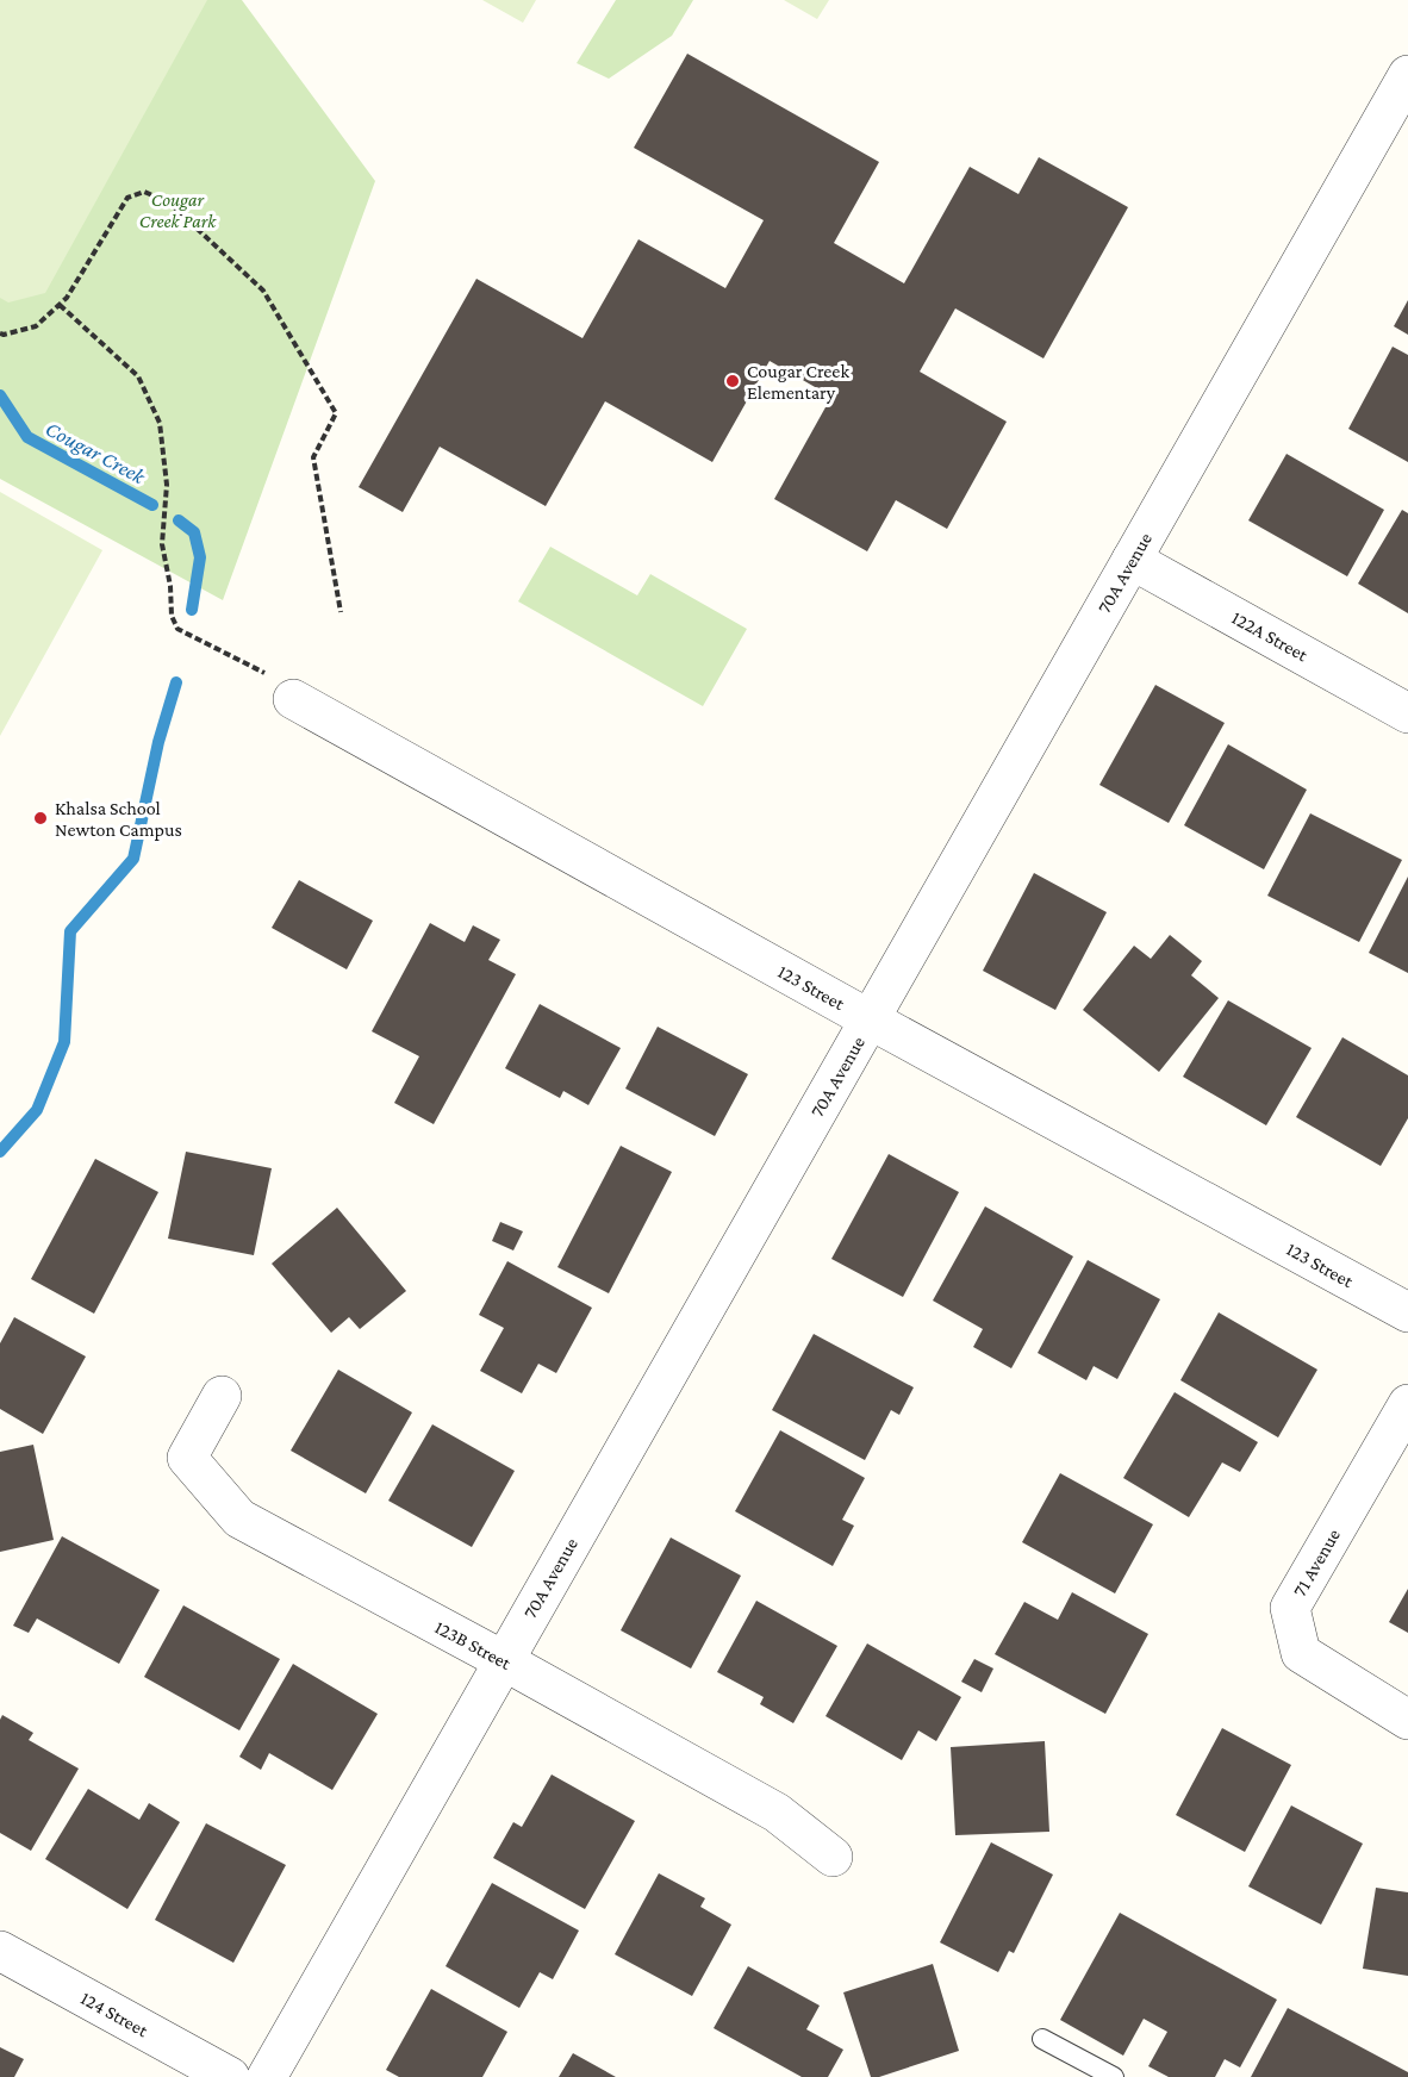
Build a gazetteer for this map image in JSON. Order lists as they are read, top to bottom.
{
  "streets": {
    "street": [
      "70A Avenue",
      "122A Street",
      "123 Street",
      "71 Avenue",
      "123B Street",
      "124 Street"
    ]
  },
  "crossings": [
    ["70A Avenue", "122A Street"],
    ["70A Avenue", "123 Street"],
    ["70A Avenue", "123B Street"]
  ],
  "water": ["Cougar Creek"],
  "parks": ["Cougar Creek Park"],
  "places": ["Cougar Creek Elementary", "Khalsa School Newton Campus"]
}
